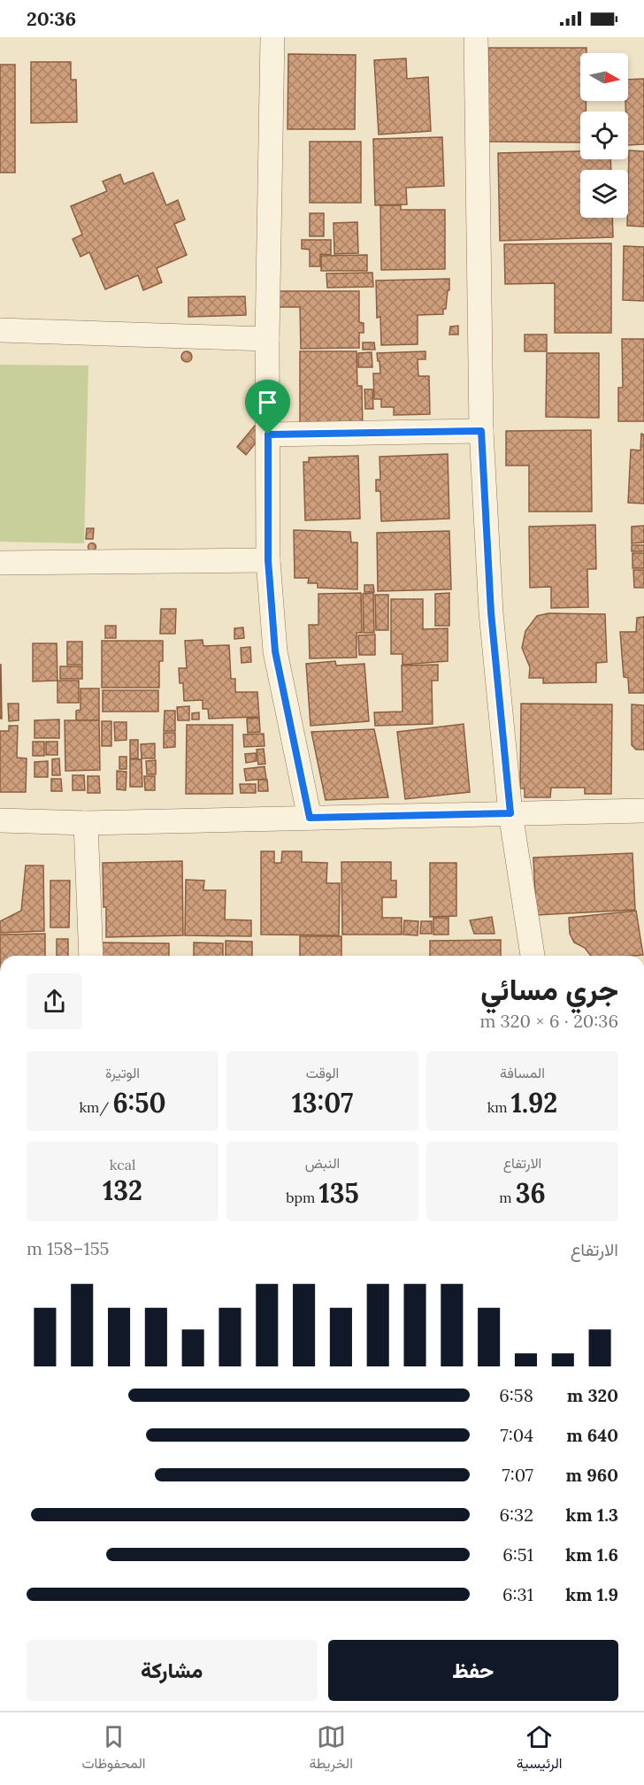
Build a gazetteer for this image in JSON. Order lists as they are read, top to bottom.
{
  "north": "right",
  "page": {
    "status": "20:36",
    "heading": ["جري مسائي", "20:36 · 6 × 320 m"],
    "stats": [
      ["المسافة", "1.92 km"],
      ["الوقت", "13:07"],
      ["الوتيرة", "6:50 /km"],
      ["الارتفاع", "36 m"],
      ["النبض", "135 bpm"],
      ["kcal", "132"]
    ],
    "chart": ["الارتفاع", "155–158 m"],
    "list": [
      {
        "name": "320 m",
        "note": "6:58"
      },
      {
        "name": "640 m",
        "note": "7:04"
      },
      {
        "name": "960 m",
        "note": "7:07"
      },
      {
        "name": "1.3 km",
        "note": "6:32"
      },
      {
        "name": "1.6 km",
        "note": "6:51"
      },
      {
        "name": "1.9 km",
        "note": "6:31"
      }
    ],
    "buttons": ["حفظ", "مشاركة"],
    "tabs": ["الرئيسية", "الخريطة", "المحفوظات"]
  }
}
